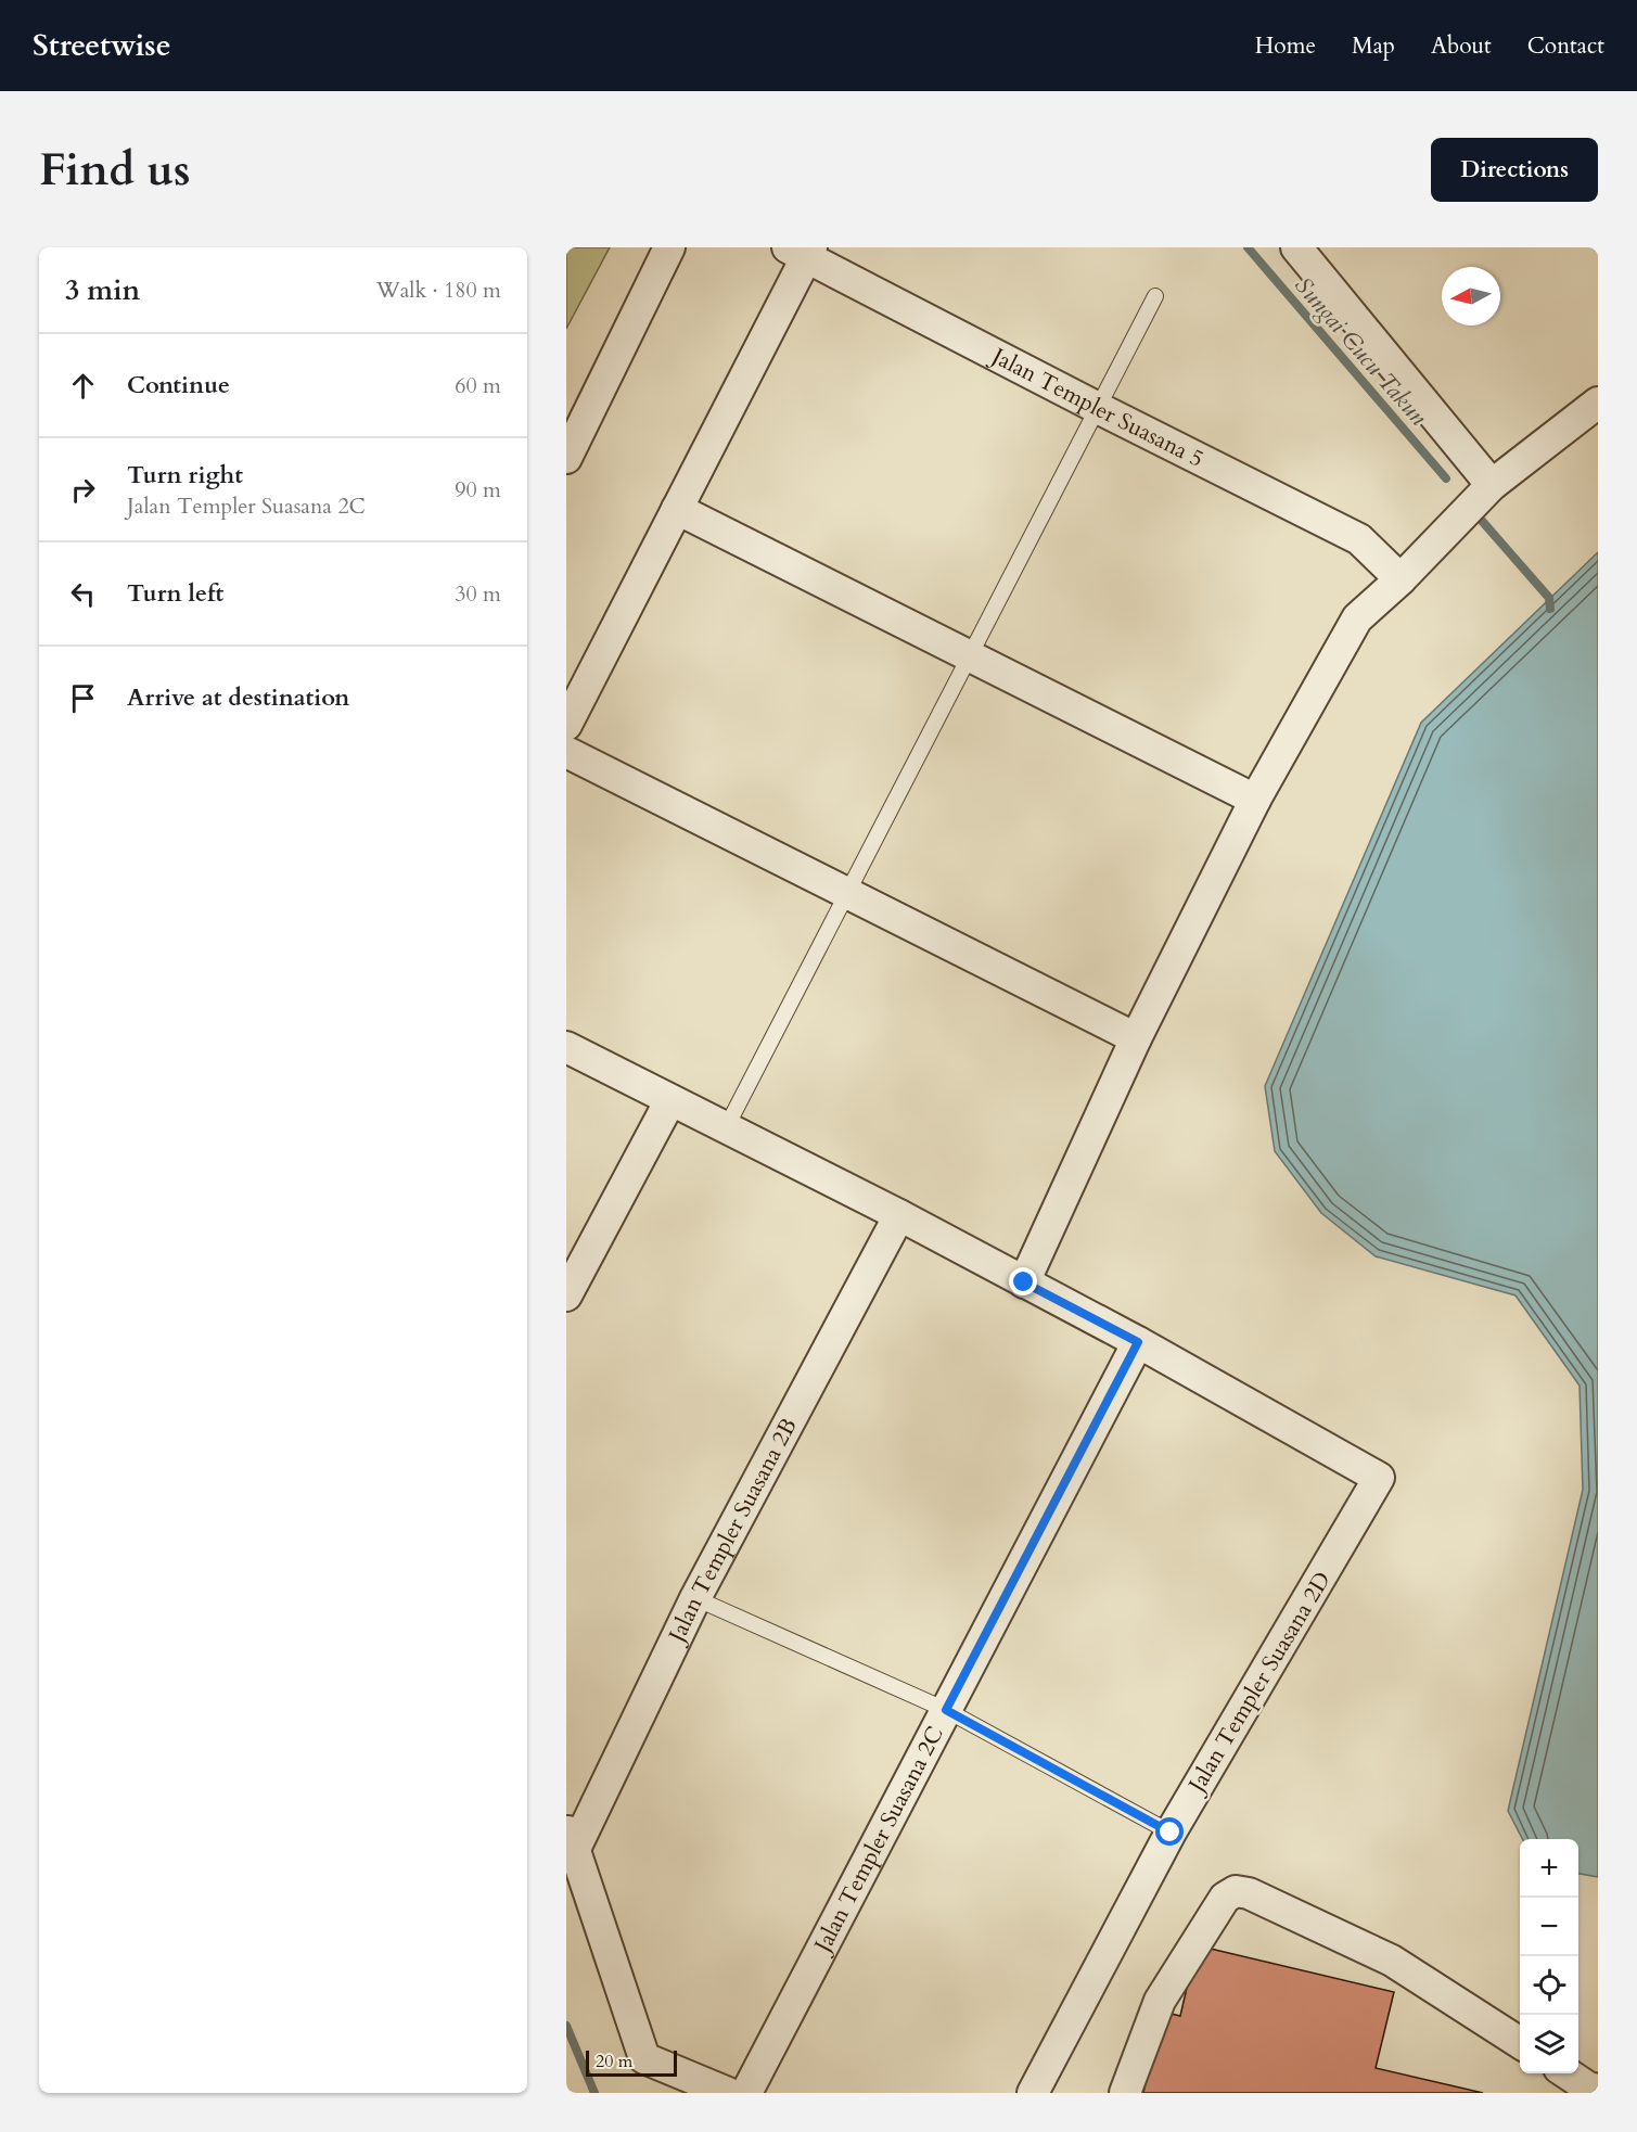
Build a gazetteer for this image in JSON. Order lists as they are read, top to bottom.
{
  "streets": {
    "street": [
      "Jalan Templer Suasana 5",
      "Jalan Templer Suasana 2B",
      "Jalan Templer Suasana 2D",
      "Jalan Templer Suasana 2C"
    ]
  },
  "crossings": [
    ["Jalan Templer Suasana 2D", "Jalan Templer Suasana 2C"]
  ],
  "water": ["Sungai Cucu Takun"],
  "scale_bar": "20 m",
  "north": "left",
  "page": {
    "header": "Streetwise",
    "nav": [
      "Home",
      "Map",
      "About",
      "Contact"
    ],
    "buttons": "Directions",
    "title": "Find us",
    "heading": ["3 min", "Walk · 180 m"],
    "list": [
      ["Continue", "60 m"],
      ["Turn right", "Jalan Templer Suasana 2C", "90 m"],
      ["Turn left", "30 m"],
      "Arrive at destination"
    ],
    "map_buttons": ["+", "−"],
    "scale": "20 m"
  }
}
